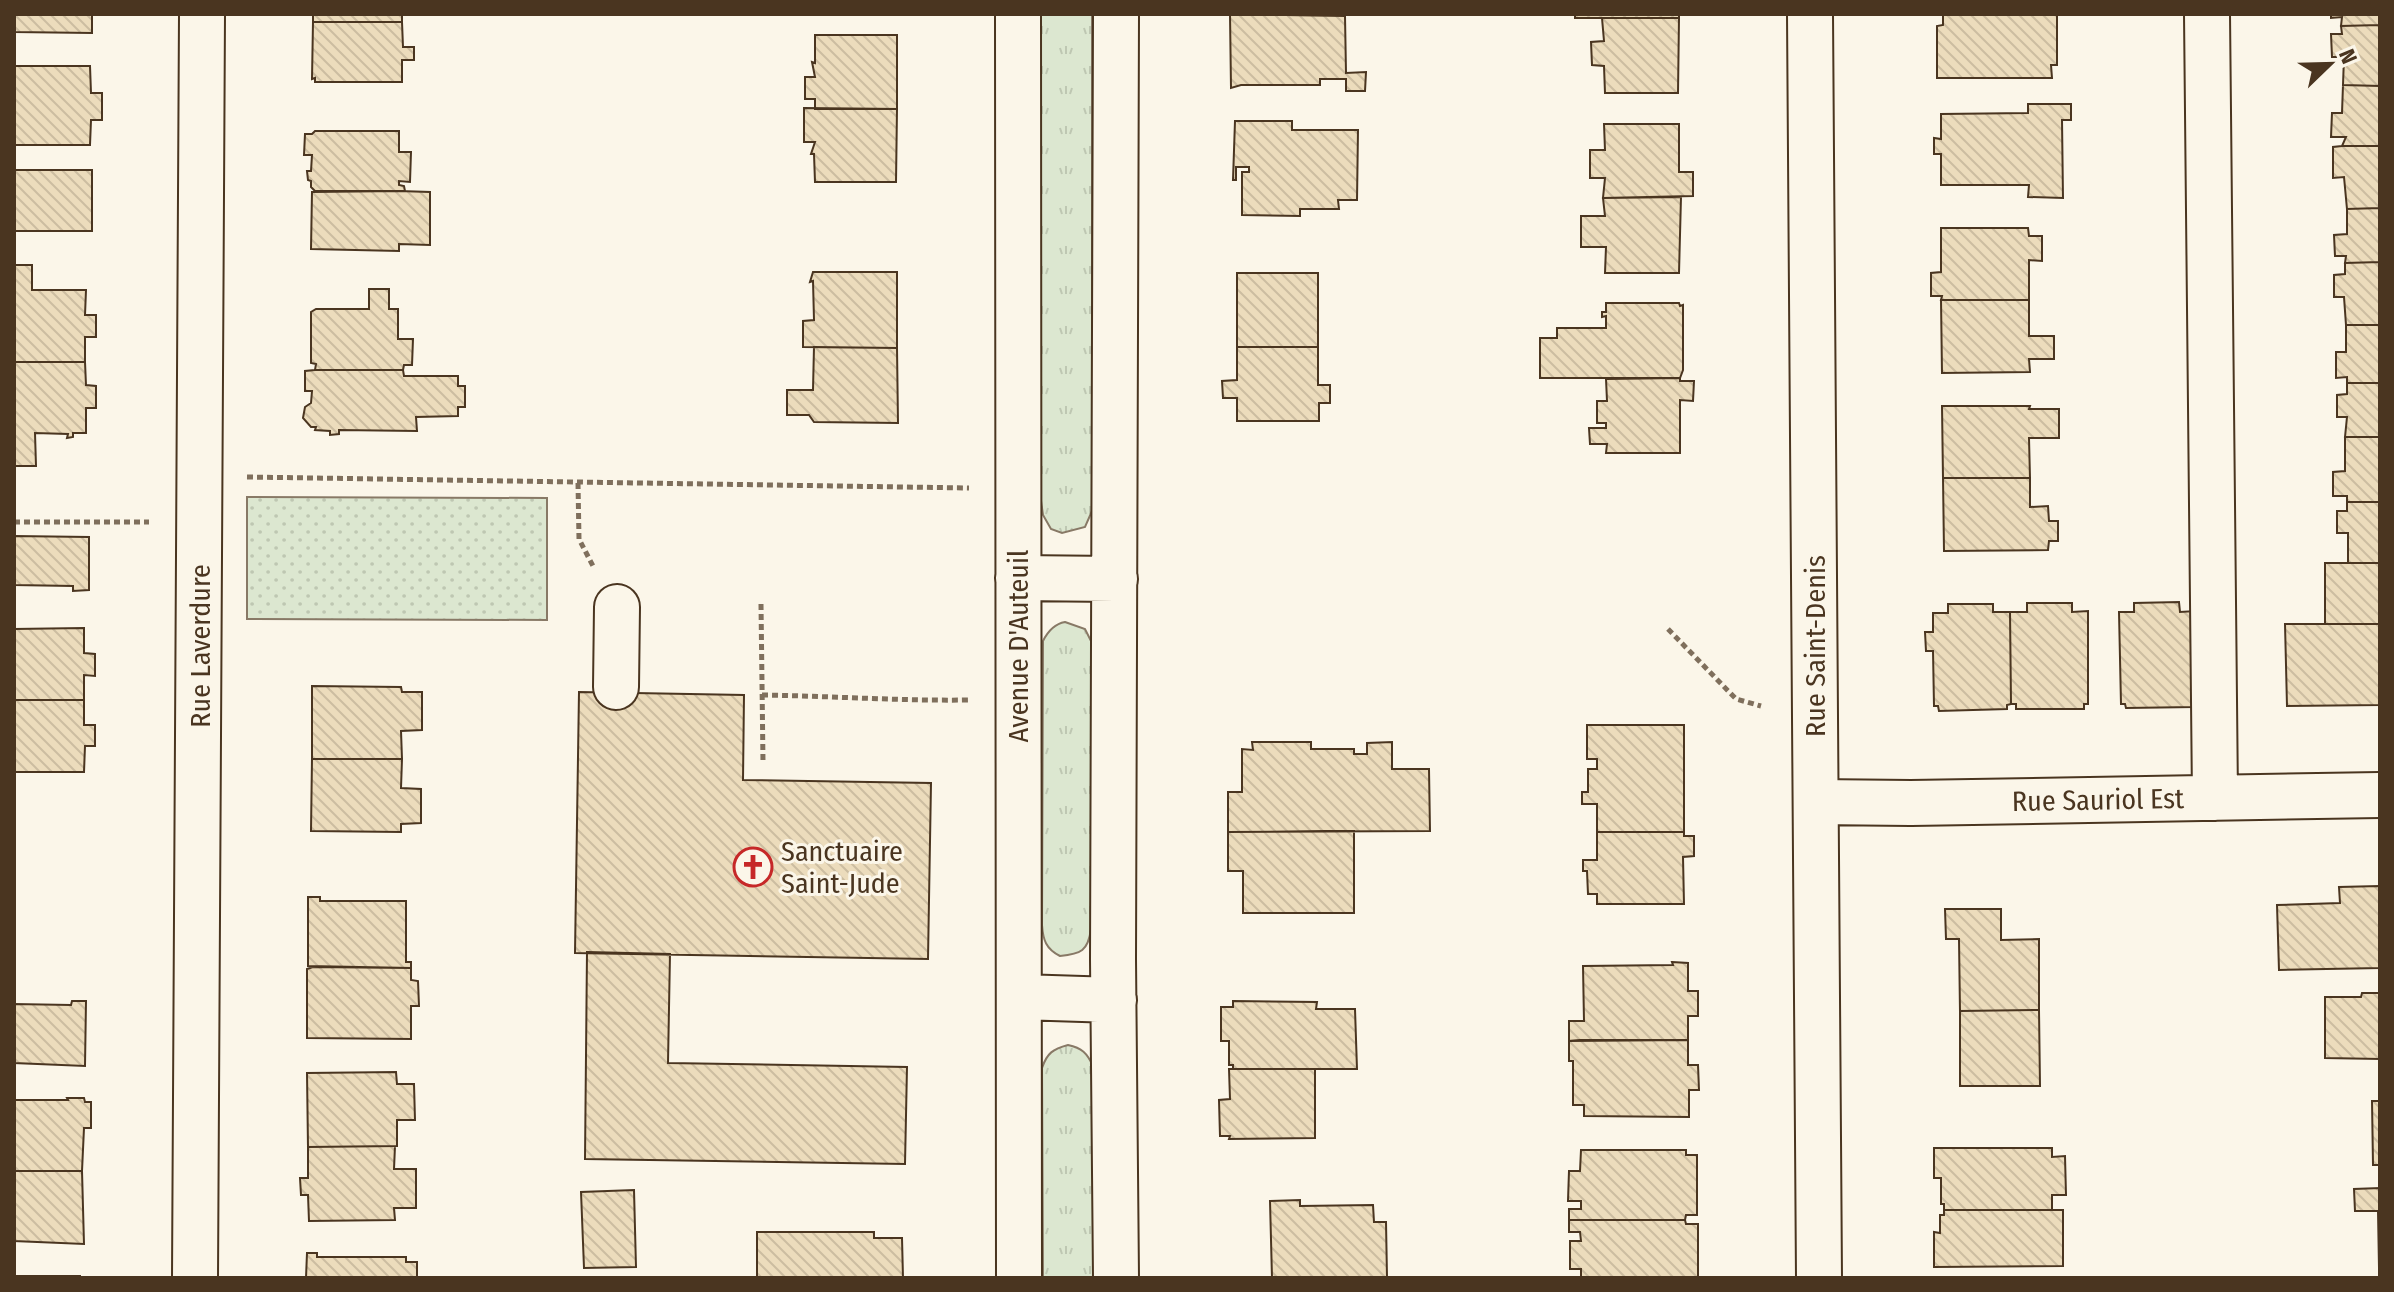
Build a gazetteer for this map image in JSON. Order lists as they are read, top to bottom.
{
  "streets": {
    "street": [
      "Rue Laverdure",
      "Avenue D'Auteuil",
      "Rue Saint-Denis",
      "Rue Sauriol Est"
    ]
  },
  "crossings": [
    ["Rue Saint-Denis", "Rue Sauriol Est"]
  ],
  "places": {
    "church": ["Sanctuaire Saint-Jude"]
  },
  "north": "top right"
}
